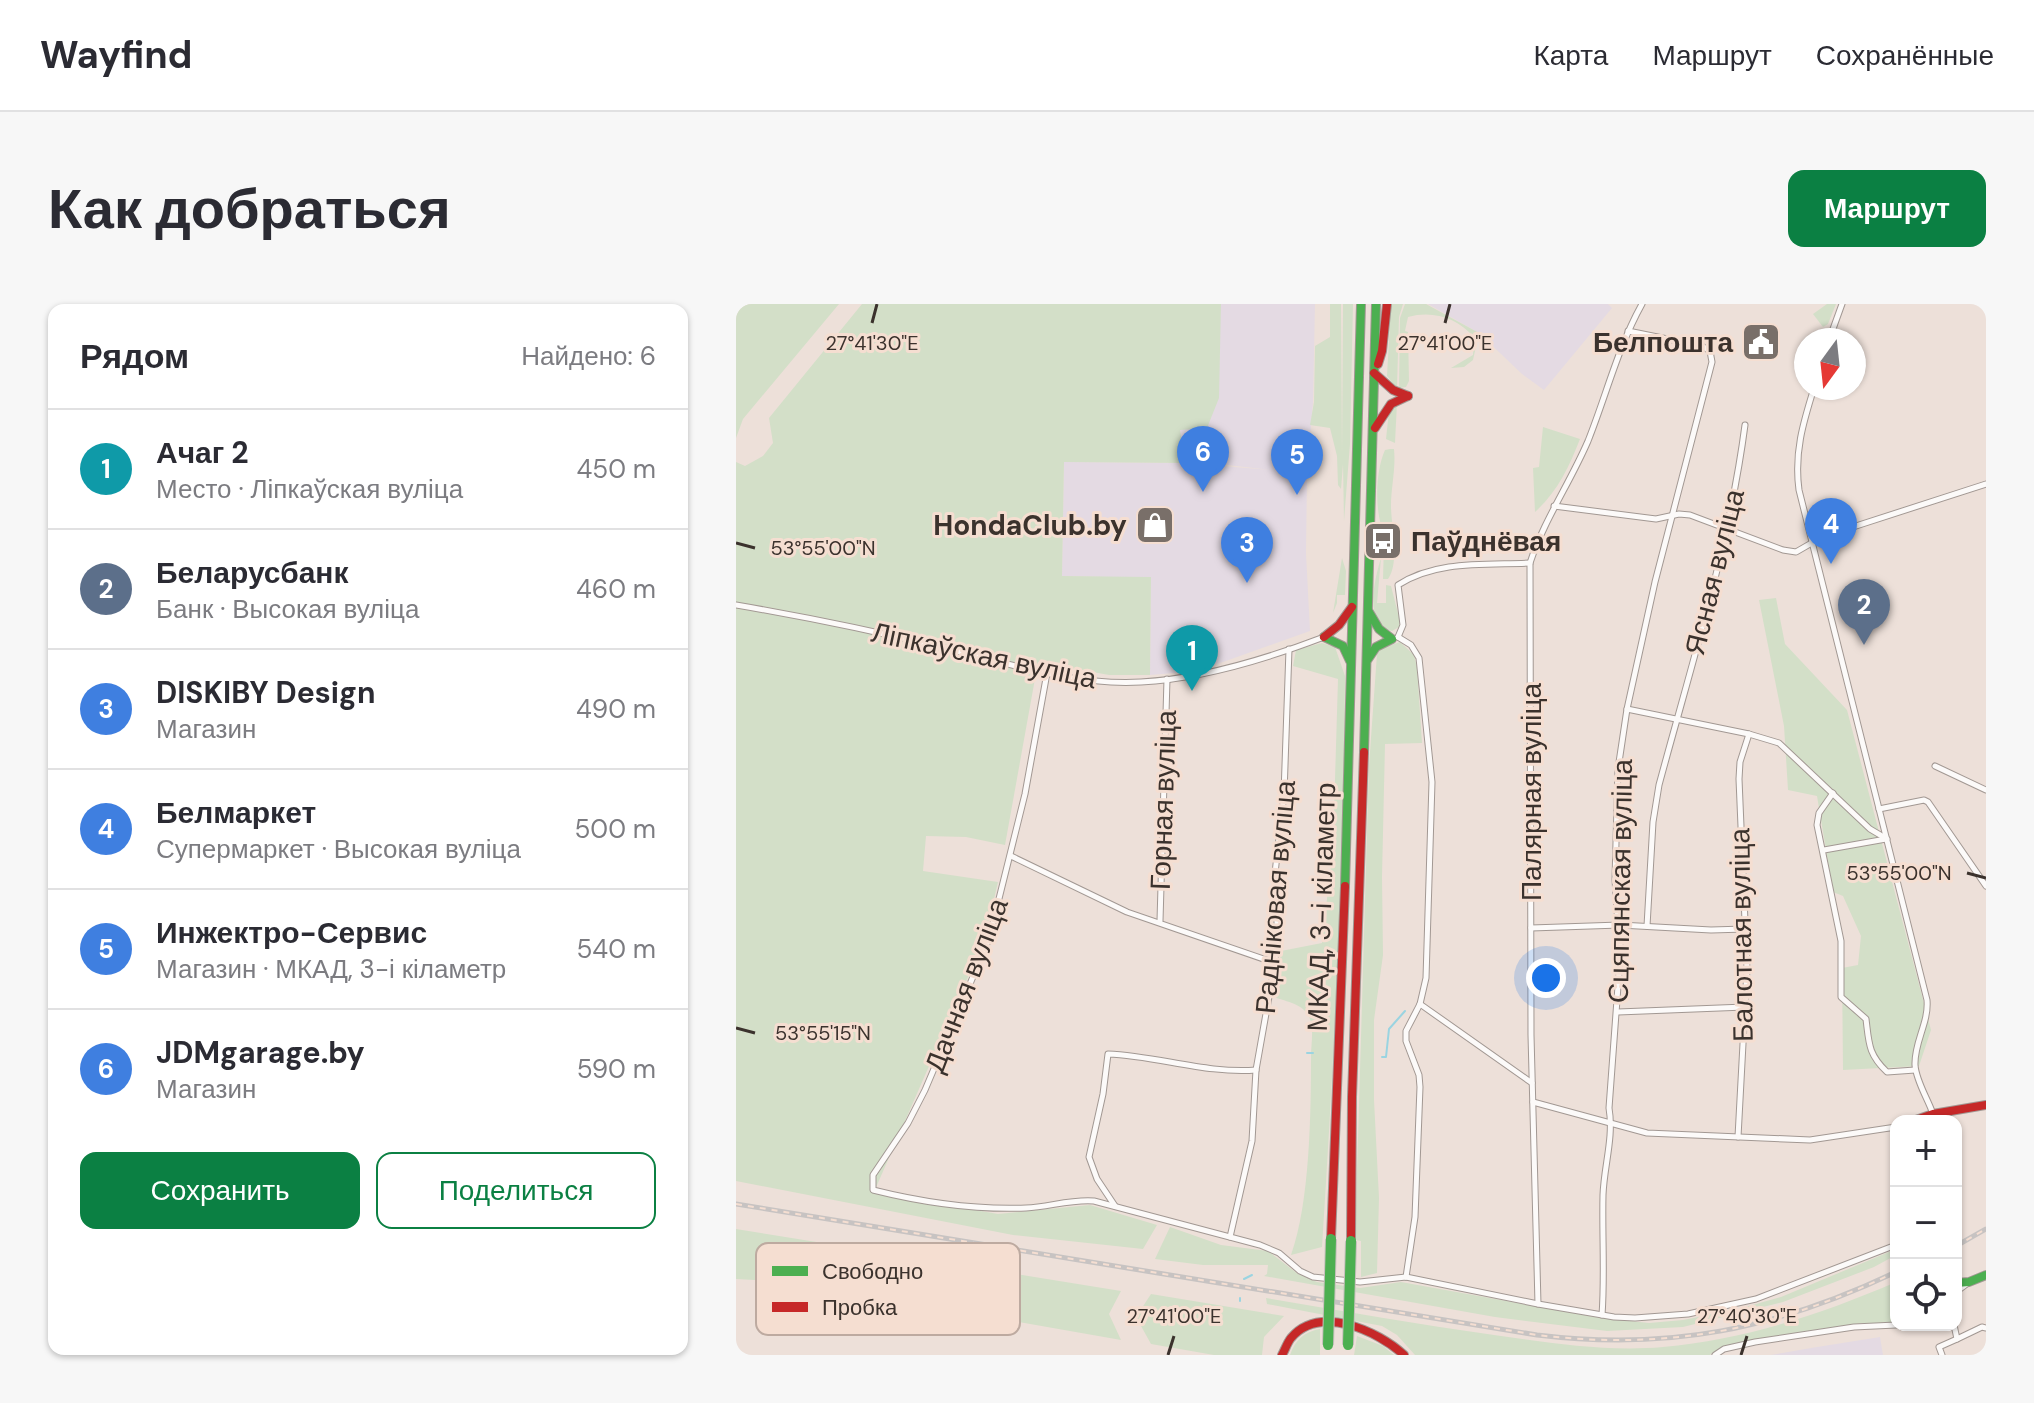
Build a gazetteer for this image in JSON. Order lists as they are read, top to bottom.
{
  "streets": {
    "main road": ["МКАД, 3-і кіламетр"],
    "street": [
      "Ясная вуліца",
      "Ліпкаўская вуліца",
      "Палярная вуліца",
      "Горная вуліца",
      "Сцяпянская вуліца",
      "Радніковая вуліца",
      "Балотная вуліца",
      "Дачная вуліца"
    ]
  },
  "crossings": [
    ["Ліпкаўская вуліца", "Горная вуліца"],
    ["Ліпкаўская вуліца", "Радніковая вуліца"],
    ["Ліпкаўская вуліца", "Дачная вуліца"],
    ["Палярная вуліца", "Сцяпянская вуліца"]
  ],
  "places": {
    "public building": ["Белпошта"],
    "shop": ["HondaClub.by"],
    "bus stop": ["Паўднёвая"]
  },
  "legend": ["Свободно", "Пробка"],
  "north": "bottom",
  "page": {
    "header": "Wayfind",
    "nav": ["Карта", "Маршрут", "Сохранённые"],
    "buttons": [
      "Маршрут",
      ["Сохранить", "Поделиться"]
    ],
    "title": "Как добраться",
    "heading": ["Рядом", "Найдено: 6"],
    "list": [
      {
        "mark": "1",
        "name": "Ачаг 2",
        "note": "Место · Ліпкаўская вуліца",
        "value": "450 m"
      },
      {
        "mark": "2",
        "name": "Беларусбанк",
        "note": "Банк · Высокая вуліца",
        "value": "460 m"
      },
      {
        "mark": "3",
        "name": "DISKIBY Design",
        "note": "Магазин",
        "value": "490 m"
      },
      {
        "mark": "4",
        "name": "Белмаркет",
        "note": "Супермаркет · Высокая вуліца",
        "value": "500 m"
      },
      {
        "mark": "5",
        "name": "Инжектро-Сервис",
        "note": "Магазин · МКАД, 3-і кіламетр",
        "value": "540 m"
      },
      {
        "mark": "6",
        "name": "JDMgarage.by",
        "note": "Магазин",
        "value": "590 m"
      }
    ],
    "pins": [
      "6",
      "5",
      "4",
      "3",
      "2",
      "1"
    ],
    "map_buttons": ["+", "−"]
  },
  "coordinates": [
    "27°41'30\"E",
    "27°41'00\"E",
    "53°55'00\"N",
    "53°55'15\"N",
    "27°40'30\"E"
  ]
}
